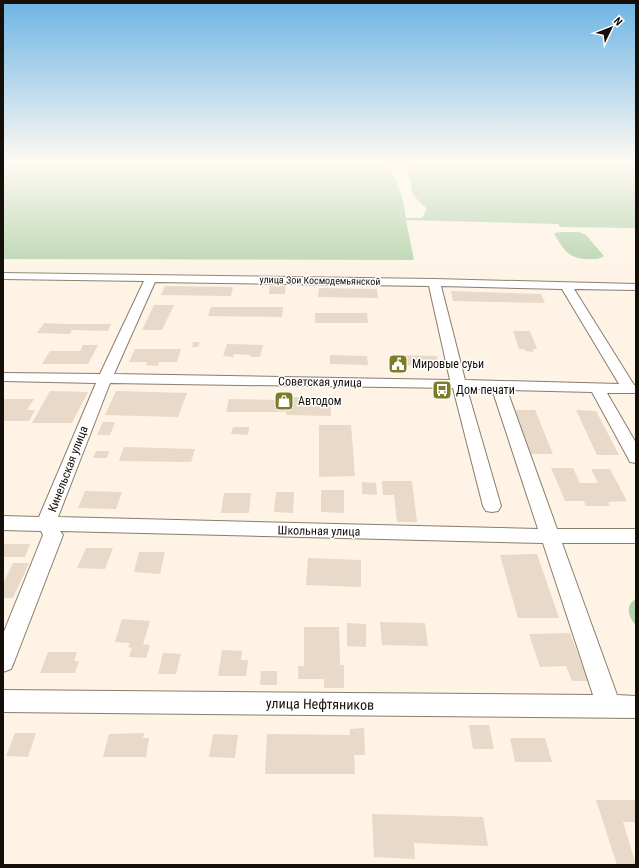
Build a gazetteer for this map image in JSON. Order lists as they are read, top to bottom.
{
  "streets": {
    "street": [
      "улица Зои Космодемьянской",
      "Советская улица",
      "Кинельская улица",
      "Школьная улица",
      "улица Нефтяников"
    ]
  },
  "crossings": [
    ["улица Зои Космодемьянской", "Кинельская улица"],
    ["Советская улица", "Кинельская улица"],
    ["Кинельская улица", "Школьная улица"]
  ],
  "places": {
    "public building": ["Мировые суьи"],
    "bus stop": ["Дом печати"],
    "shop": ["Автодом"]
  },
  "north": "top right"
}
